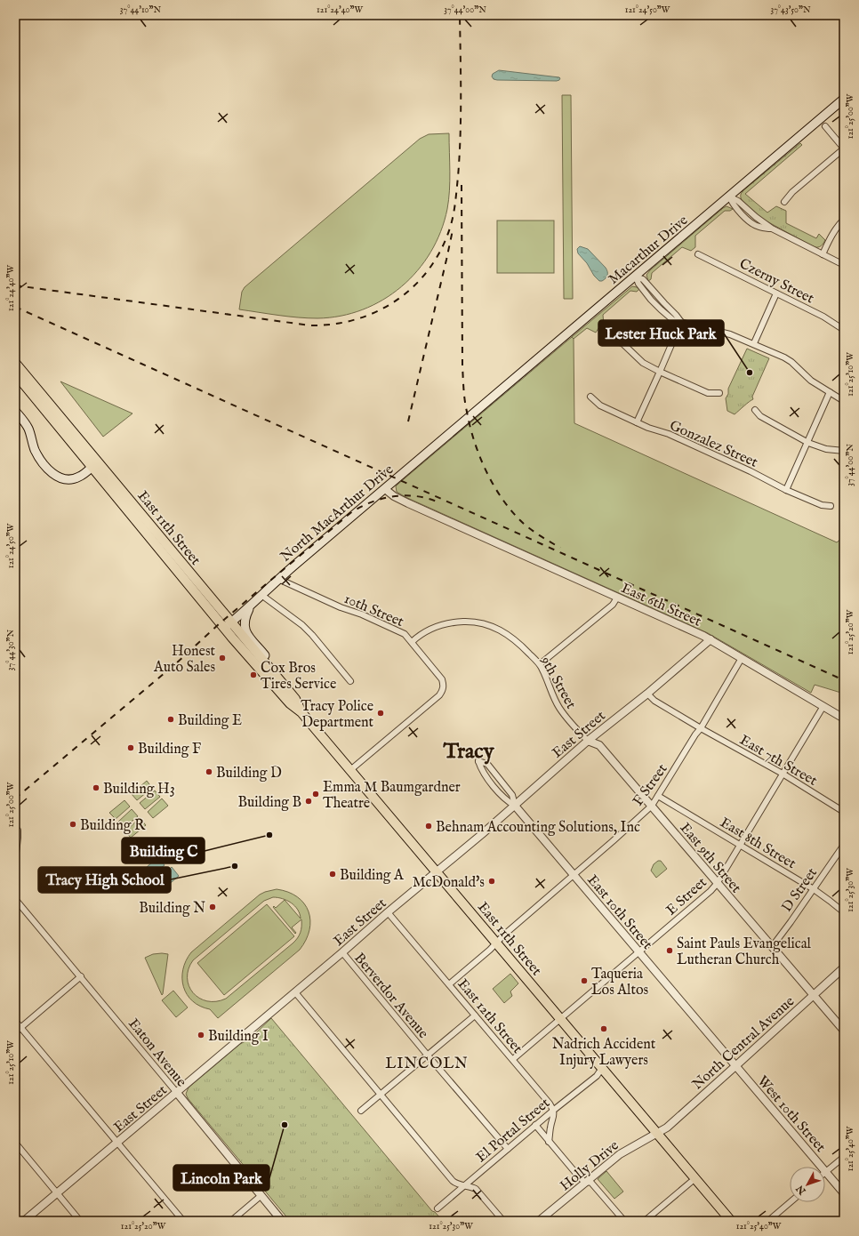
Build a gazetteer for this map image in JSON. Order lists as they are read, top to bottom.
{
  "streets": {
    "main road": ["Macarthur Drive", "North MacArthur Drive", "East 11th Street"],
    "street": [
      "Czerny Street",
      "Gonzalez Street",
      "East 6th Street",
      "10th Street",
      "9th Street",
      "East Street",
      "East 7th Street",
      "F Street",
      "East 8th Street",
      "East 9th Street",
      "D Street",
      "E Street",
      "East 10th Street",
      "Berverdor Avenue",
      "East 12th Street",
      "North Central Avenue",
      "Eaton Avenue",
      "West 10th Street",
      "El Portal Street",
      "Holly Drive"
    ]
  },
  "crossings": [
    ["Macarthur Drive", "North MacArthur Drive"],
    ["North MacArthur Drive", "East 11th Street"],
    ["North MacArthur Drive", "East 6th Street"],
    ["North MacArthur Drive", "10th Street"],
    ["East 11th Street", "10th Street"],
    ["East 11th Street", "East Street"],
    ["East 11th Street", "F Street"],
    ["East 11th Street", "E Street"],
    ["East 11th Street", "North Central Avenue"],
    ["East 11th Street", "El Portal Street"],
    ["East 11th Street", "Holly Drive"],
    ["East 6th Street", "East Street"],
    ["East 6th Street", "F Street"],
    ["East 6th Street", "E Street"],
    ["10th Street", "9th Street"],
    ["9th Street", "East Street"],
    ["9th Street", "East 9th Street"],
    ["East Street", "East 7th Street"],
    ["East Street", "East 9th Street"],
    ["East Street", "East 10th Street"],
    ["East Street", "Berverdor Avenue"],
    ["East Street", "East 12th Street"],
    ["East Street", "Eaton Avenue"],
    ["East 7th Street", "F Street"],
    ["East 7th Street", "E Street"],
    ["F Street", "East 8th Street"],
    ["F Street", "East 9th Street"],
    ["F Street", "East 10th Street"],
    ["F Street", "East 12th Street"],
    ["East 8th Street", "D Street"],
    ["East 8th Street", "E Street"],
    ["East 9th Street", "D Street"],
    ["East 9th Street", "E Street"],
    ["East 9th Street", "North Central Avenue"],
    ["E Street", "East 10th Street"],
    ["E Street", "East 12th Street"],
    ["East 10th Street", "North Central Avenue"],
    ["East 10th Street", "West 10th Street"],
    ["Berverdor Avenue", "El Portal Street"],
    ["East 12th Street", "El Portal Street"],
    ["North Central Avenue", "West 10th Street"],
    ["North Central Avenue", "Holly Drive"]
  ],
  "districts": ["Tracy", "LINCOLN"],
  "places": [
    "Lester Huck Park",
    "Honest Auto Sales",
    "Cox Bros Tires Service",
    "Tracy Police Department",
    "Building E",
    "Building F",
    "Building D",
    "Building H3",
    "Emma M Baumgardner Theatre",
    "Building B",
    "Building R",
    "Behnam Accounting Solutions, Inc",
    "Building C",
    "Tracy High School",
    "Building A",
    "McDonald's",
    "Building N",
    "Saint Pauls Evangelical Lutheran Church",
    "Taqueria Los Altos",
    "Nadrich Accident Injury Lawyers",
    "Building I",
    "Lincoln Park"
  ],
  "north": "bottom left",
  "coordinates": [
    "37°44'10\"N",
    "121°24'40\"W",
    "37°44'00\"N",
    "121°24'50\"W",
    "37°43'50\"N",
    "121°25'00\"W",
    "121°25'10\"W",
    "121°25'20\"W",
    "37°44'30\"N",
    "121°25'30\"W",
    "121°25'40\"W"
  ]
}
